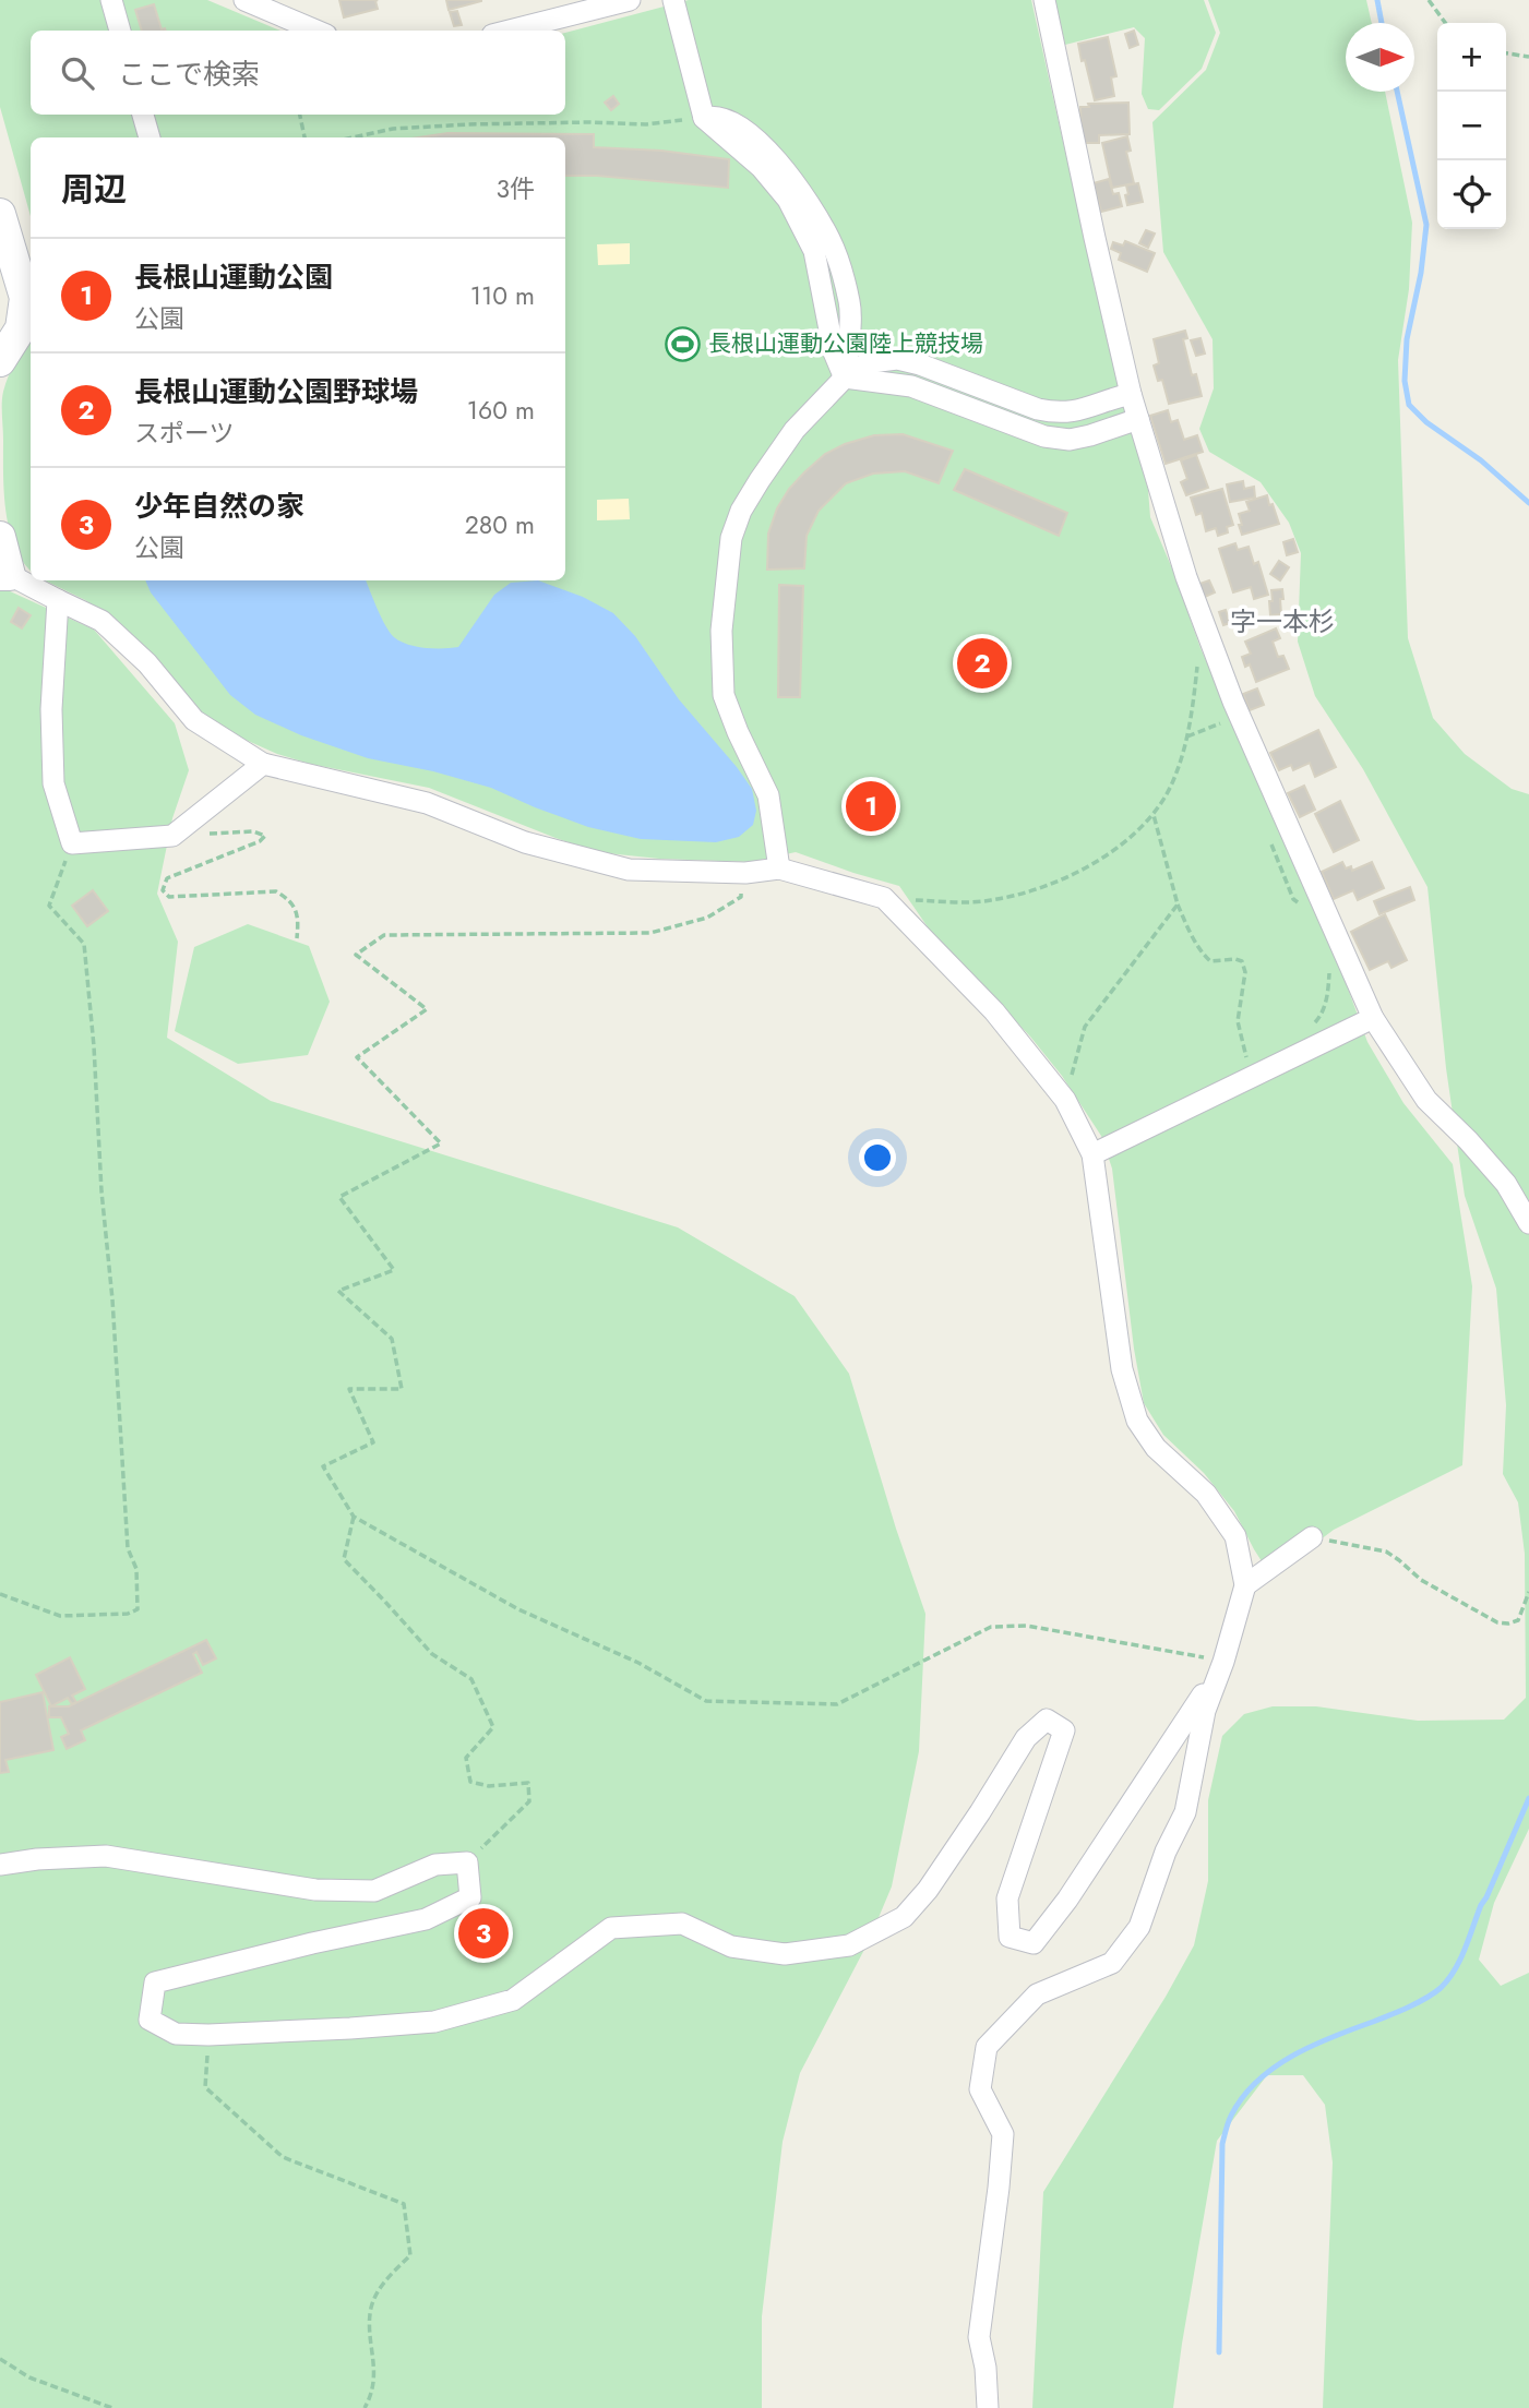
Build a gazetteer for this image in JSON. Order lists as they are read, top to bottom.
{
  "districts": ["字一本杉"],
  "places": {
    "sports": ["長根山運動公園陸上競技場"]
  },
  "north": "right",
  "page": {
    "map_buttons": ["+", "−"],
    "search": "ここで検索",
    "heading": ["周辺", "3件"],
    "list": [
      {
        "mark": "1",
        "name": "長根山運動公園",
        "note": "公園",
        "value": "110 m"
      },
      {
        "mark": "2",
        "name": "長根山運動公園野球場",
        "note": "スポーツ",
        "value": "160 m"
      },
      {
        "mark": "3",
        "name": "少年自然の家",
        "note": "公園",
        "value": "280 m"
      }
    ],
    "pins": ["2", "1", "3"]
  }
}
